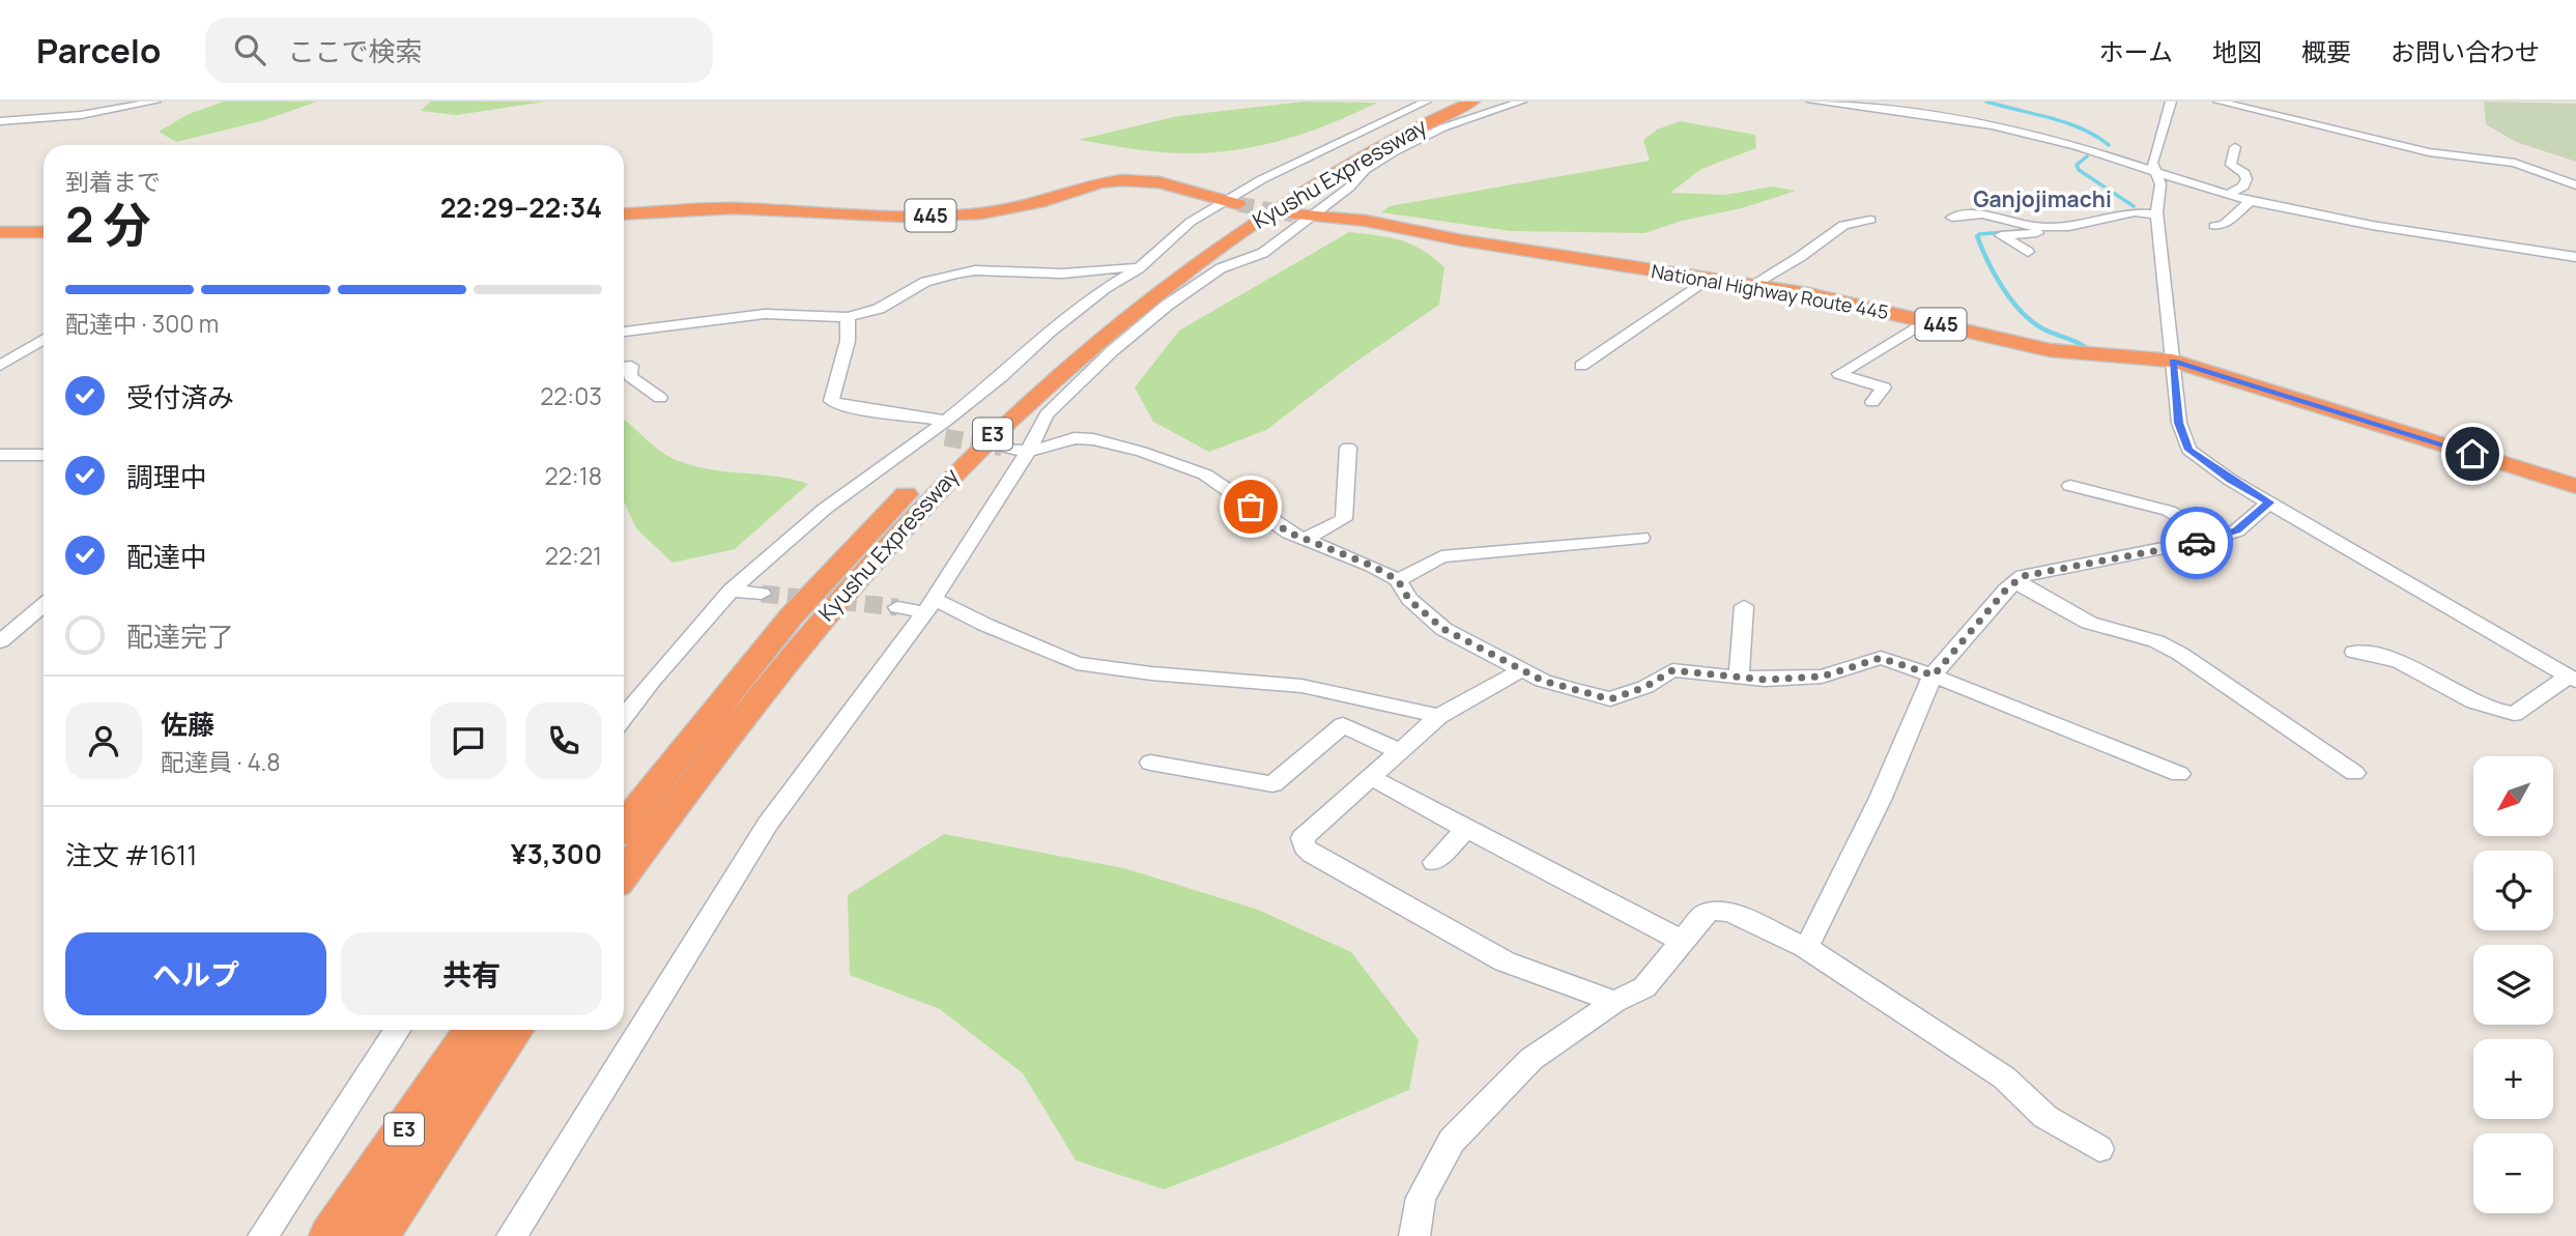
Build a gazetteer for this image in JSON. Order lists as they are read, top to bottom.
{
  "streets": {
    "highway": [
      "Kyushu Expressway",
      "445",
      "National Highway Route 445",
      "E3"
    ]
  },
  "districts": ["Ganjojimachi"],
  "north": "bottom left",
  "page": {
    "header": "Parcelo",
    "search": "ここで検索",
    "nav": [
      "ホーム",
      "地図",
      "概要",
      "お問い合わせ"
    ],
    "heading": ["2 分", "到着まで", "22:29–22:34"],
    "panel": [
      "佐藤",
      "配達員 · 4.8",
      "注文 #1611",
      "¥3,300"
    ],
    "bar": "配達中 · 300 m",
    "list": [
      ["受付済み", "22:03"],
      ["調理中", "22:18"],
      ["配達中", "22:21"],
      "配達完了"
    ],
    "map_buttons": ["+", "−"],
    "buttons": ["ヘルプ", "共有"]
  }
}
